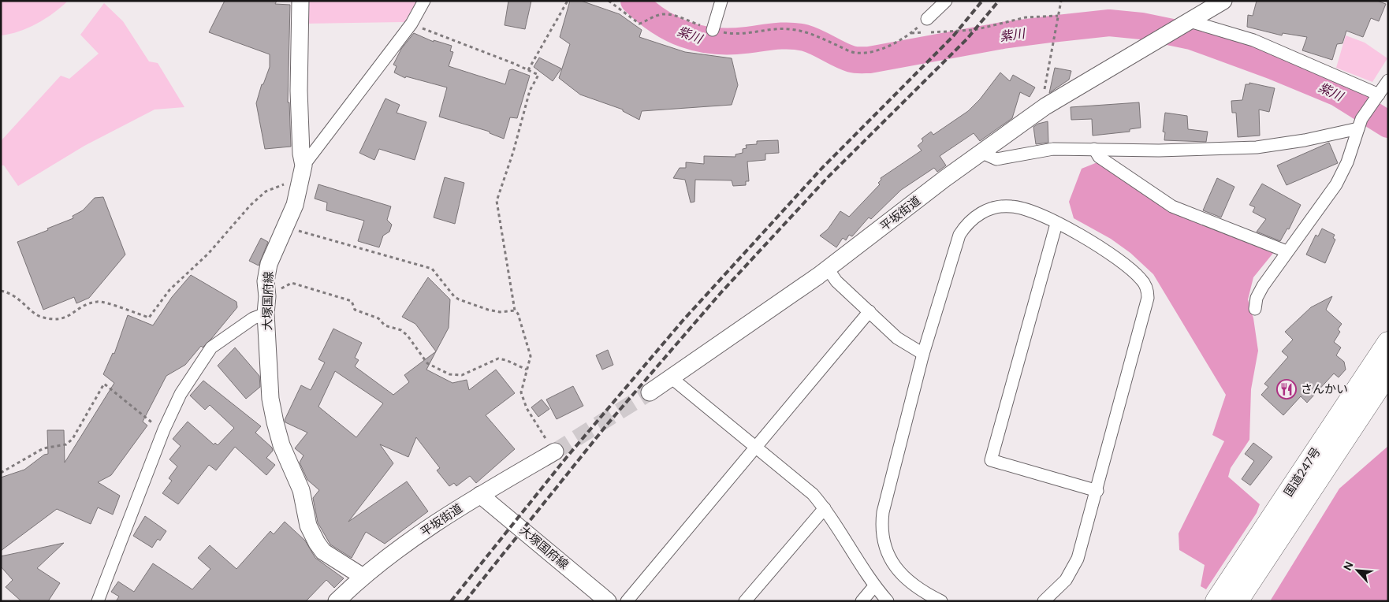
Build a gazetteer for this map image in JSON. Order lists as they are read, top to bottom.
{
  "streets": {
    "highway": ["国道247号"],
    "main road": ["平坂街道", "大塚国府線"]
  },
  "crossings": [
    ["平坂街道", "大塚国府線"]
  ],
  "water": ["紫川"],
  "places": {
    "restaurant": ["さんかい"]
  },
  "north": "top left"
}
